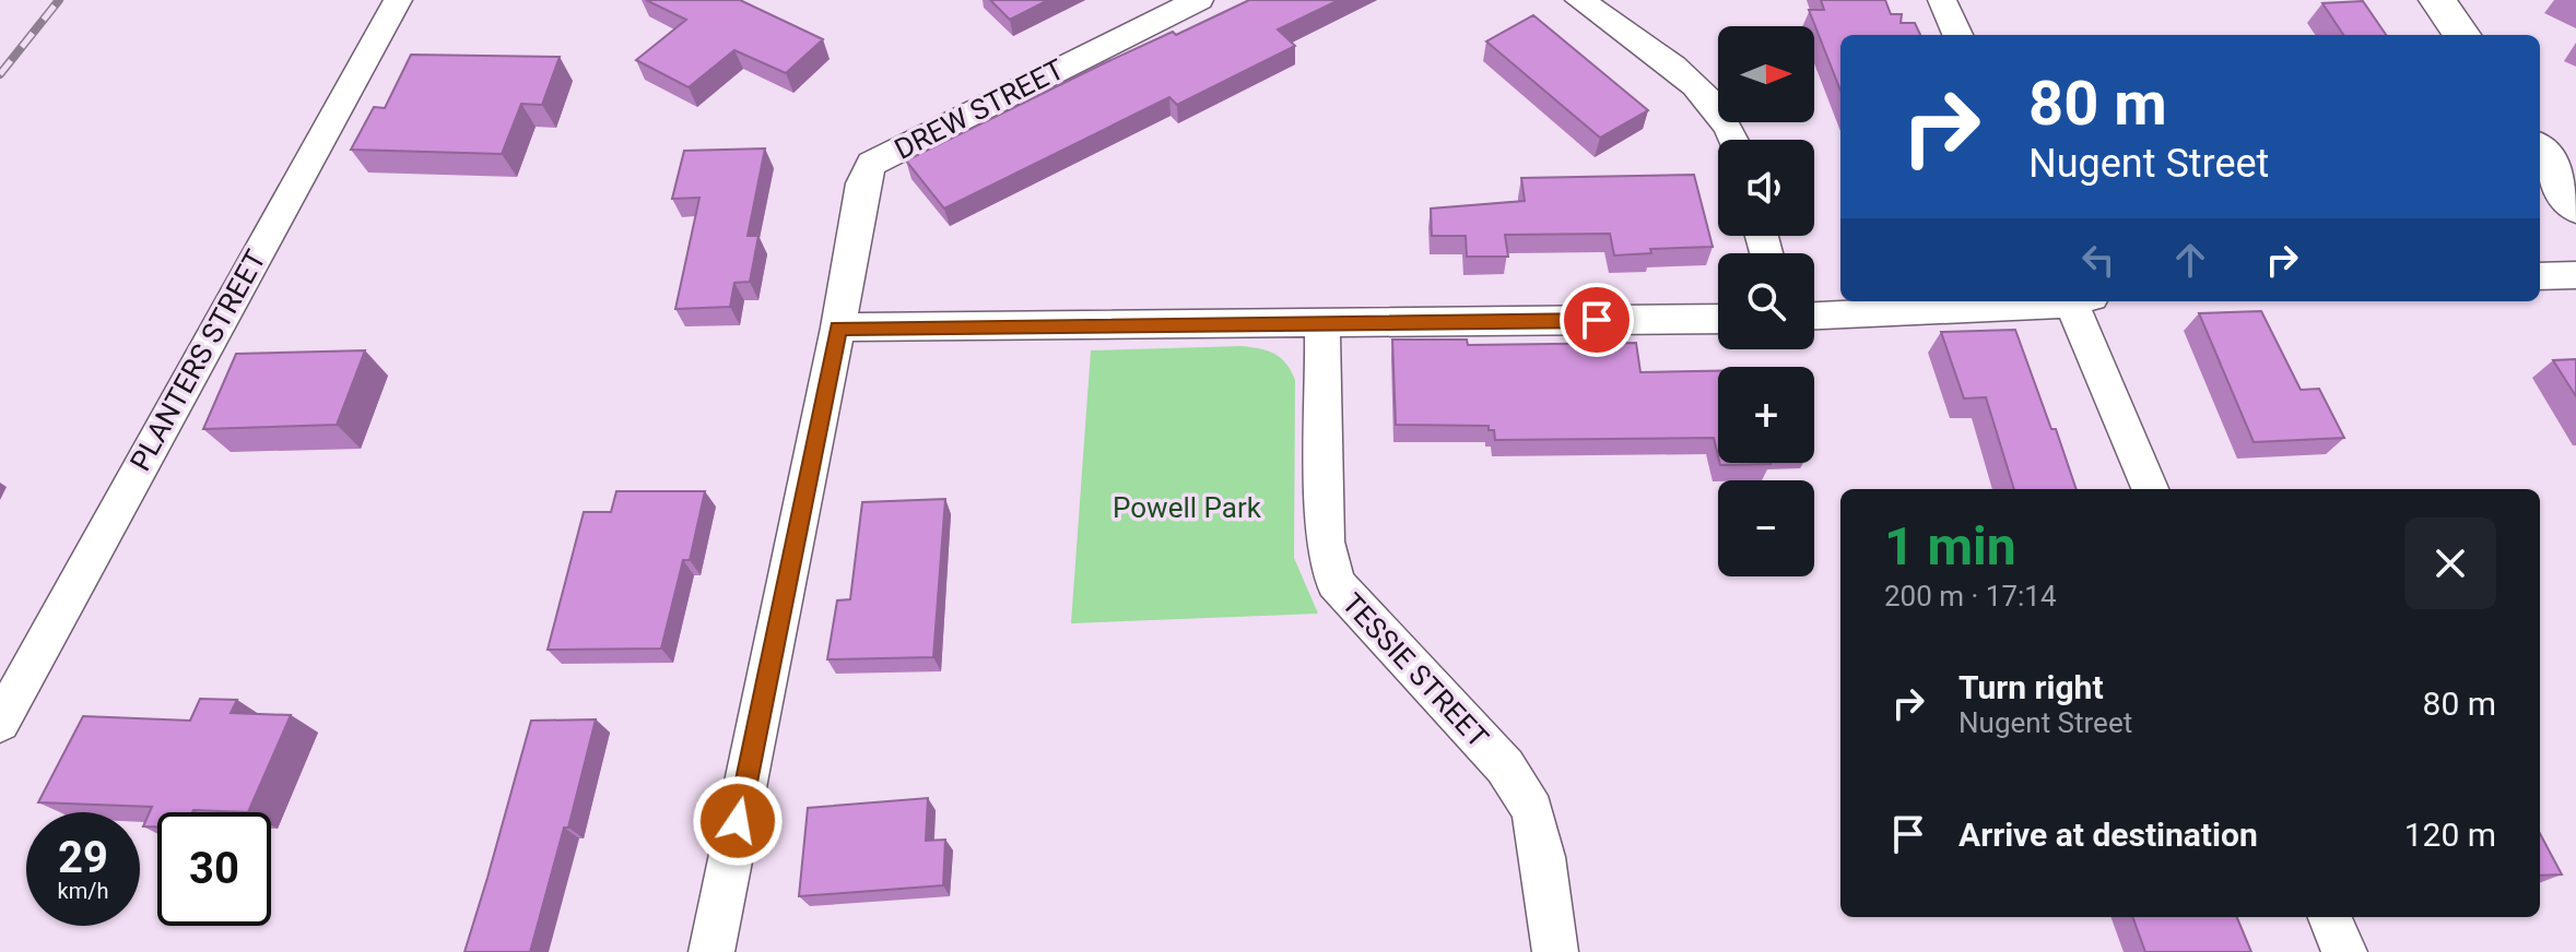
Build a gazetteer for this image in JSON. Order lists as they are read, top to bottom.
{
  "streets": {
    "street": ["DREW STREET", "PLANTERS STREET", "TESSIE STREET"]
  },
  "parks": ["Powell Park"],
  "north": "right",
  "page": {
    "map_buttons": ["+", "−"],
    "turn": ["80 m", "Nugent Street"],
    "heading": ["1 min", "200 m · 17:14"],
    "list": [
      {
        "name": "Turn right",
        "note": "Nugent Street",
        "value": "80 m"
      },
      {
        "name": "Arrive at destination",
        "value": "120 m"
      }
    ],
    "speed": "29 km/h",
    "limit": "30"
  }
}
